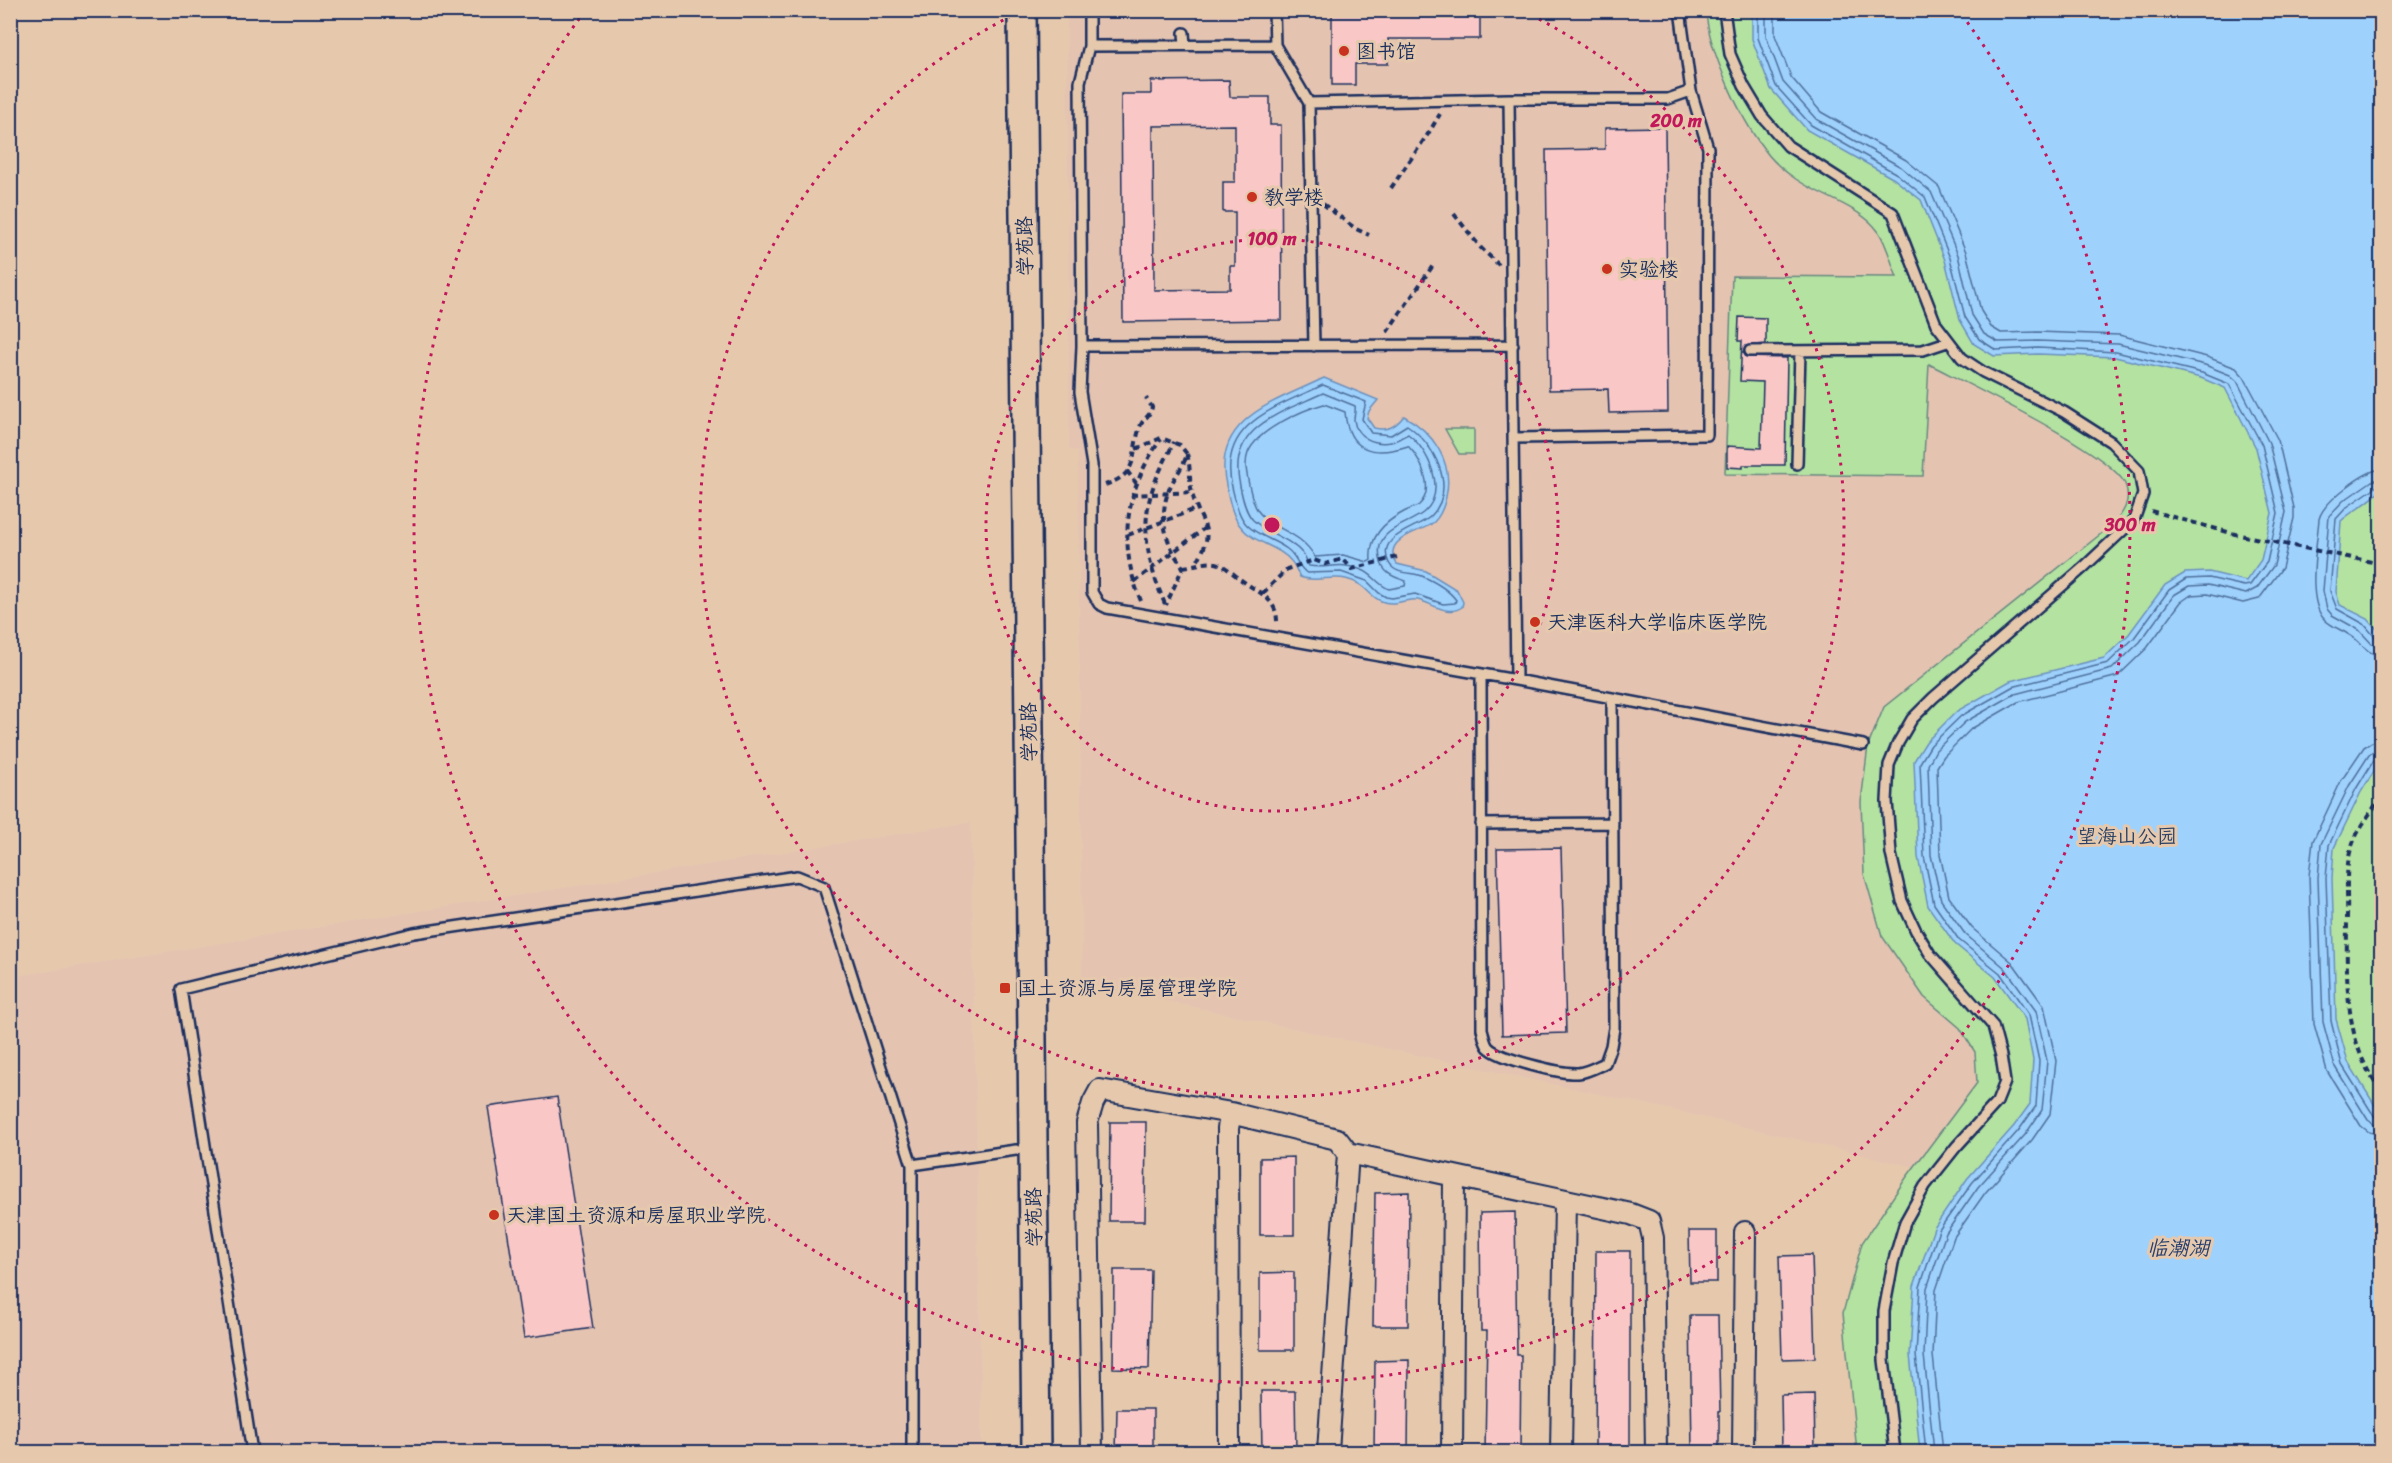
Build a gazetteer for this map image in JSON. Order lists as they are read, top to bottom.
{
  "streets": {
    "street": ["学苑路"]
  },
  "water": ["临潮湖"],
  "parks": ["望海山公园"],
  "places": {
    "other": [
      "图书馆",
      "教学楼",
      "实验楼",
      "天津医科大学临床医学院",
      "天津国土资源和房屋职业学院"
    ],
    "transit": ["国土资源与房屋管理学院"]
  },
  "rings": ["200 m", "100 m", "300 m"]
}
